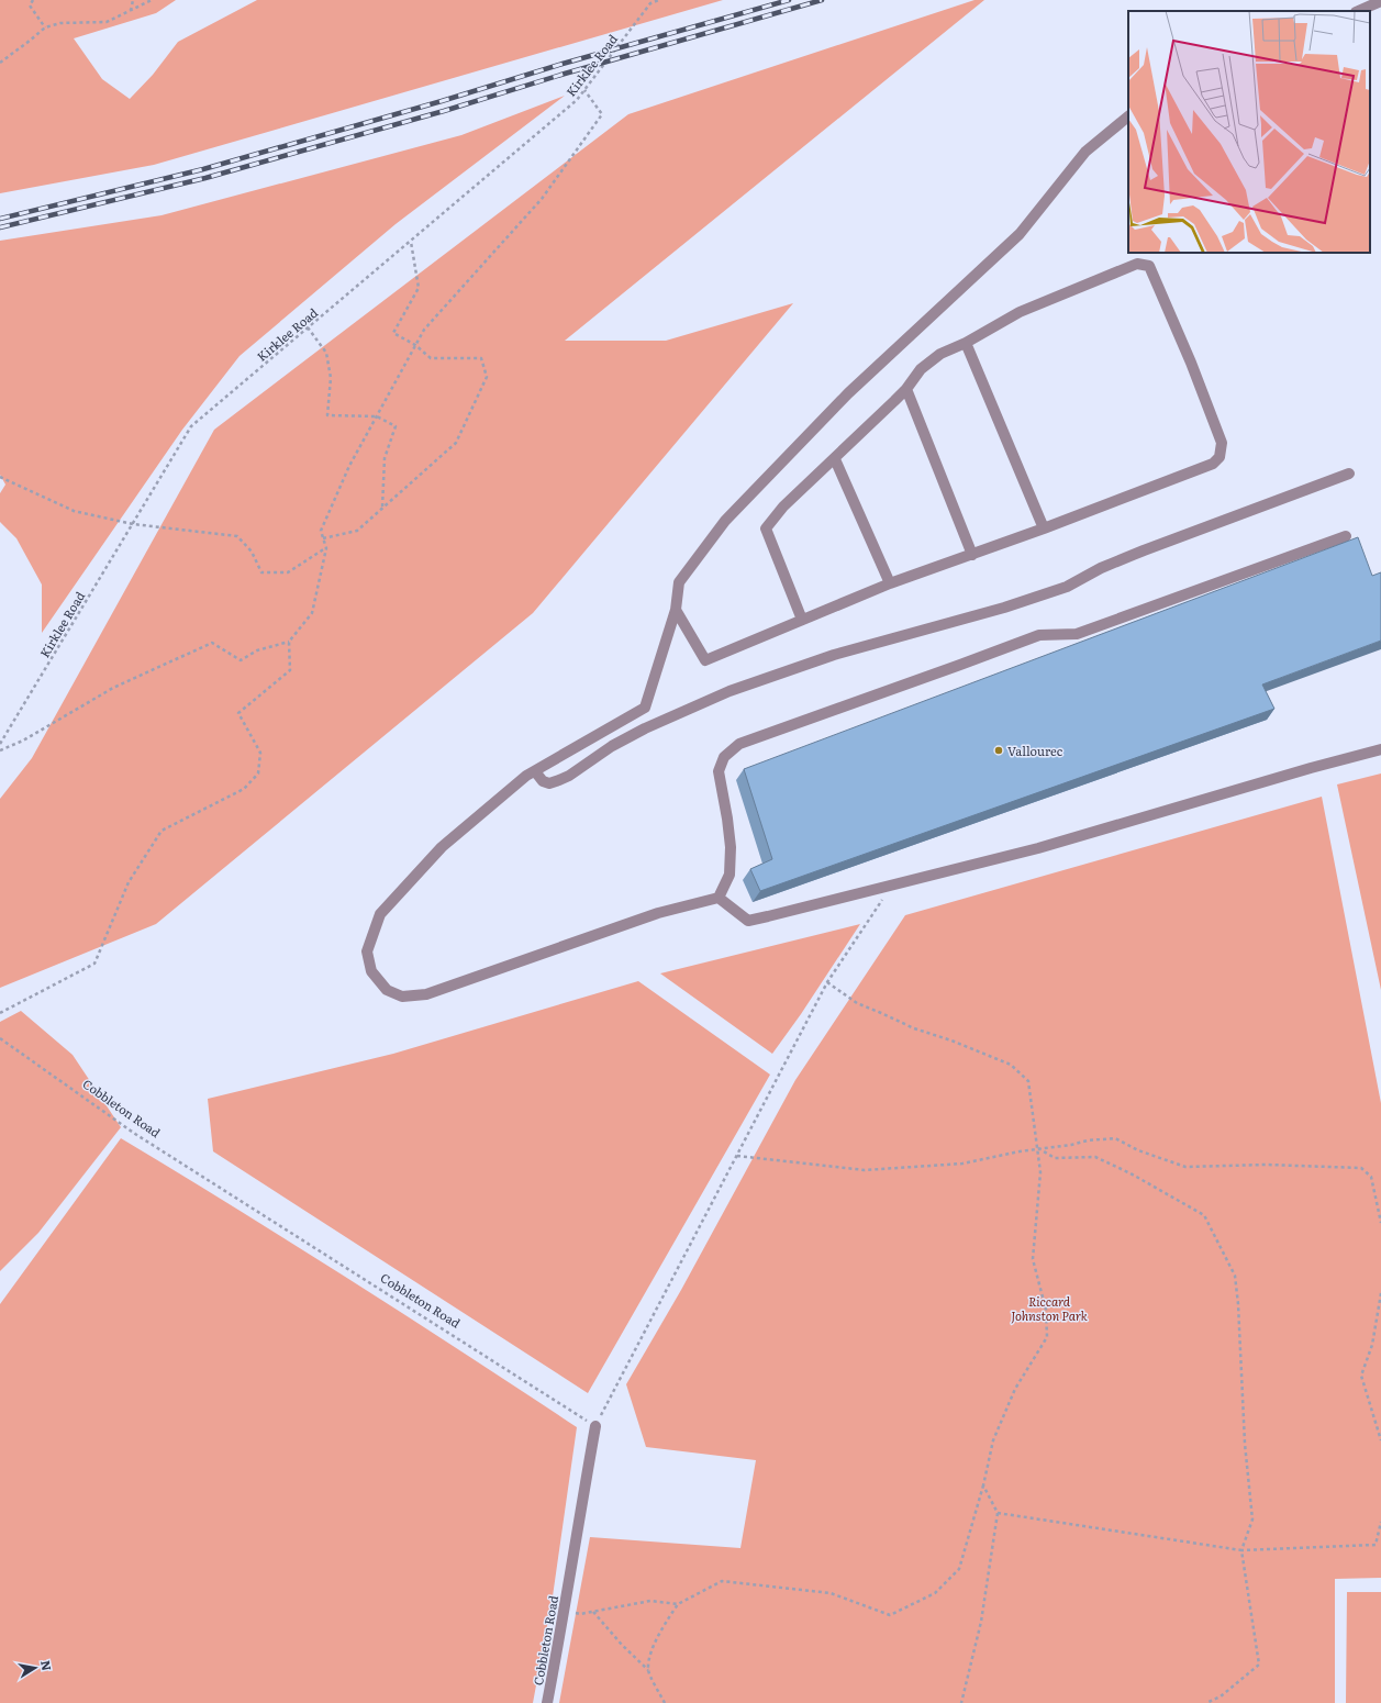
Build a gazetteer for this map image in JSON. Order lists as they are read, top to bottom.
{
  "streets": {
    "lane": ["Cobbleton Road"],
    "path": ["Kirklee Road"]
  },
  "parks": ["Riccard Johnston Park"],
  "places": ["Vallourec"],
  "north": "right"
}
